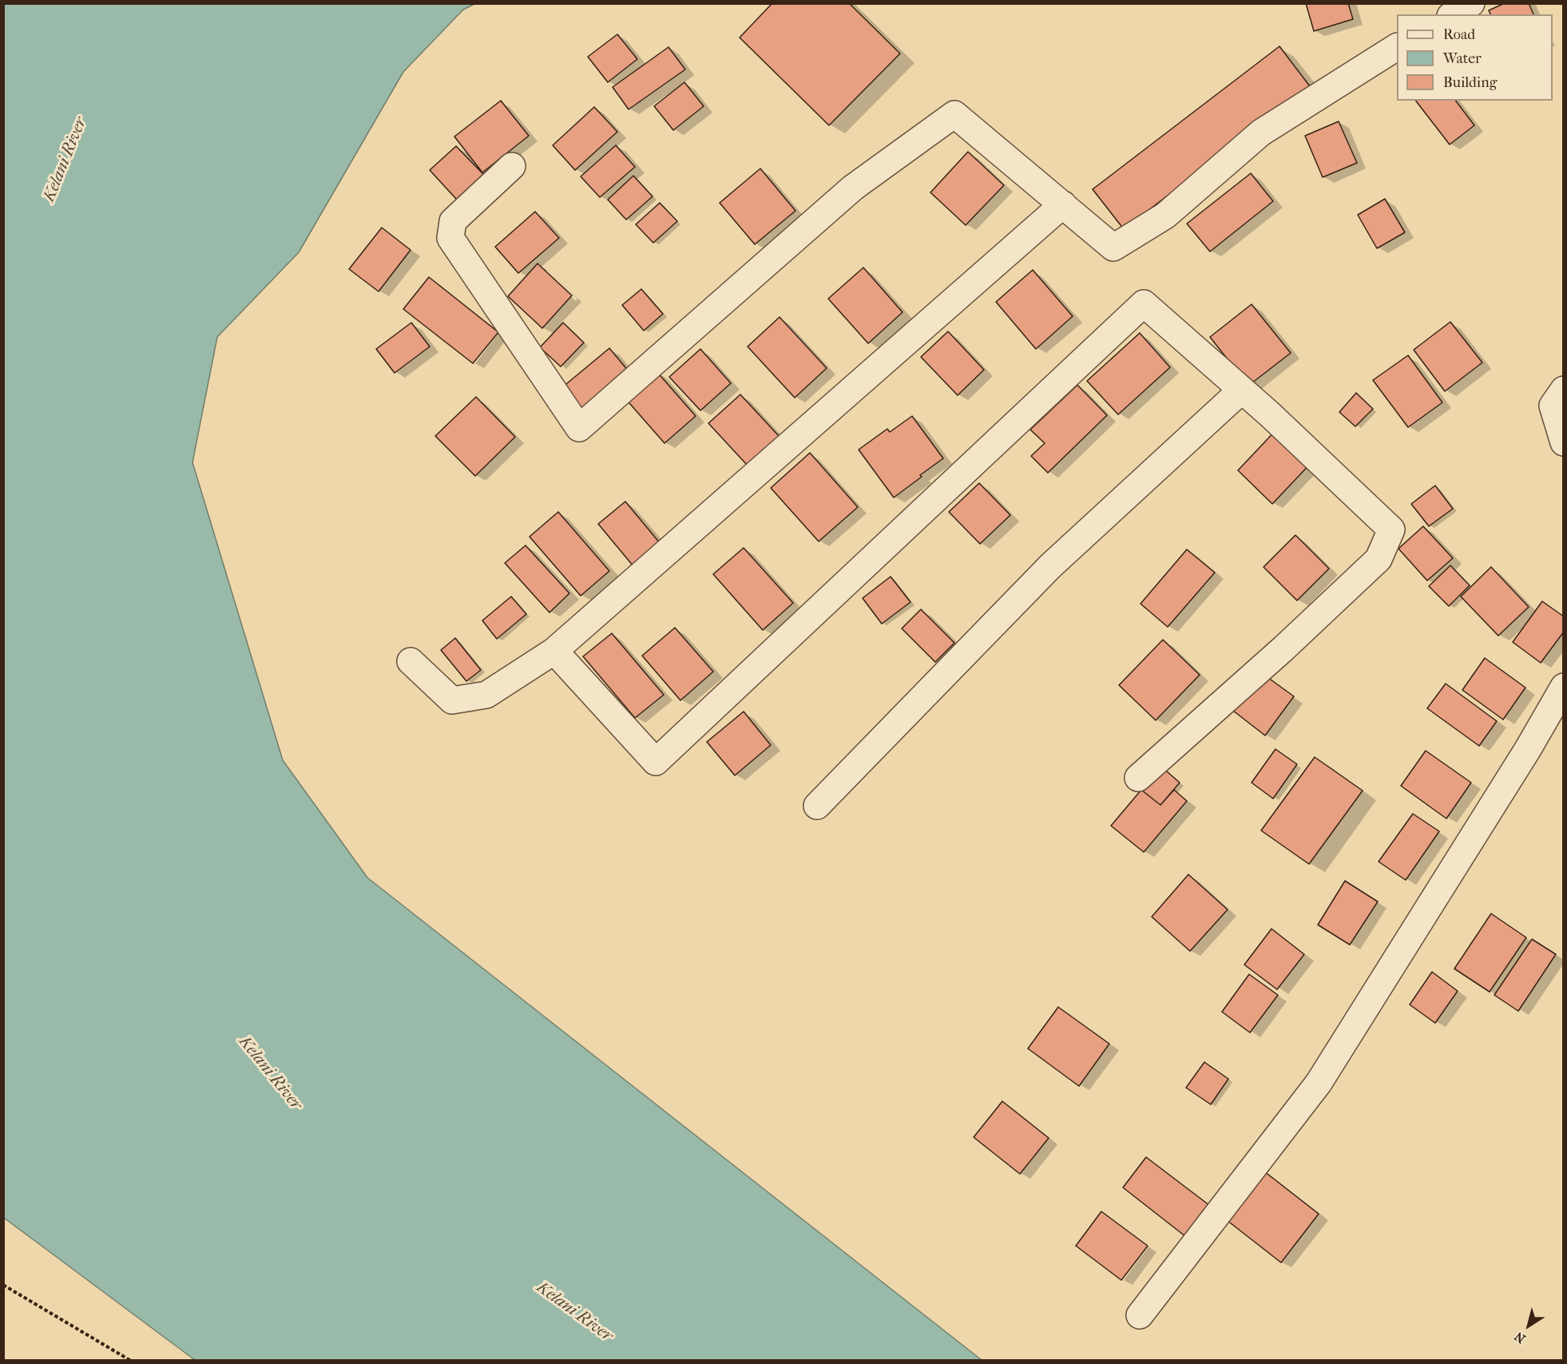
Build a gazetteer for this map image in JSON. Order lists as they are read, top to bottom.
{
  "water": ["Kelani River"],
  "legend": ["Road", "Water", "Building"],
  "north": "bottom left"
}
